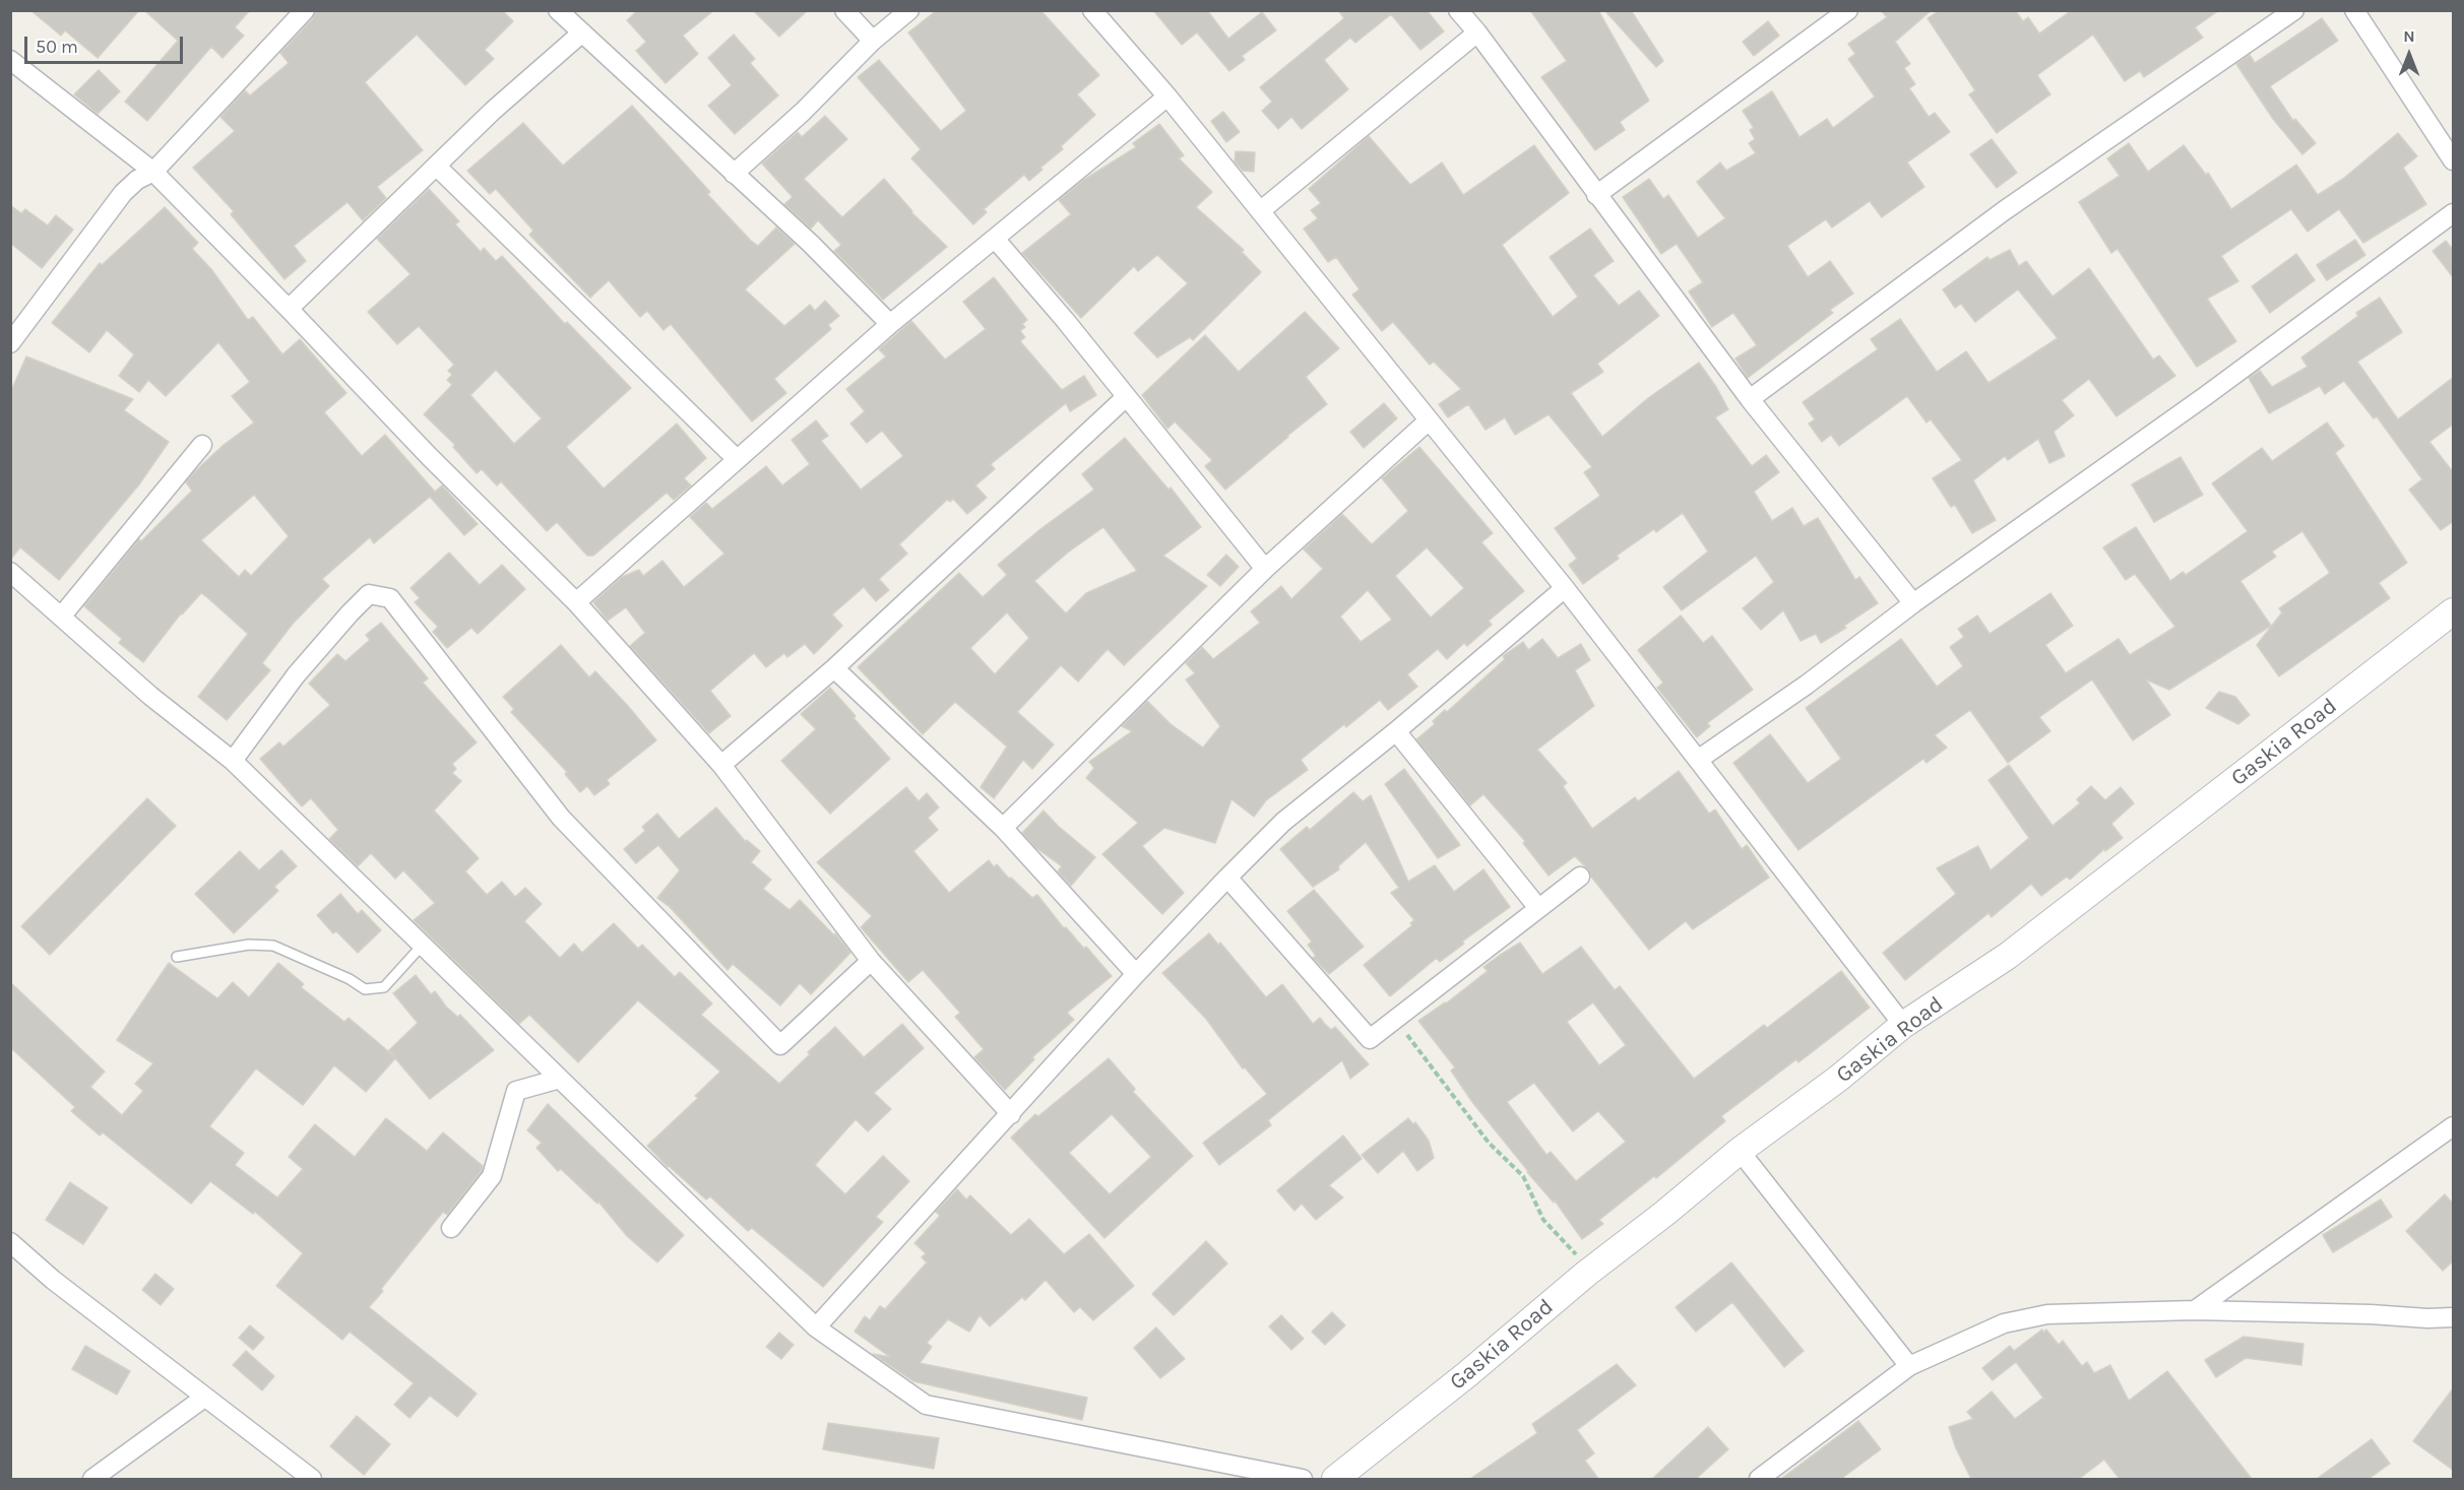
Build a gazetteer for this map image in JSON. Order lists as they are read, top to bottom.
{
  "streets": {
    "main road": ["Gaskia Road"]
  },
  "scale_bar": "50 m",
  "north": "top"
}
